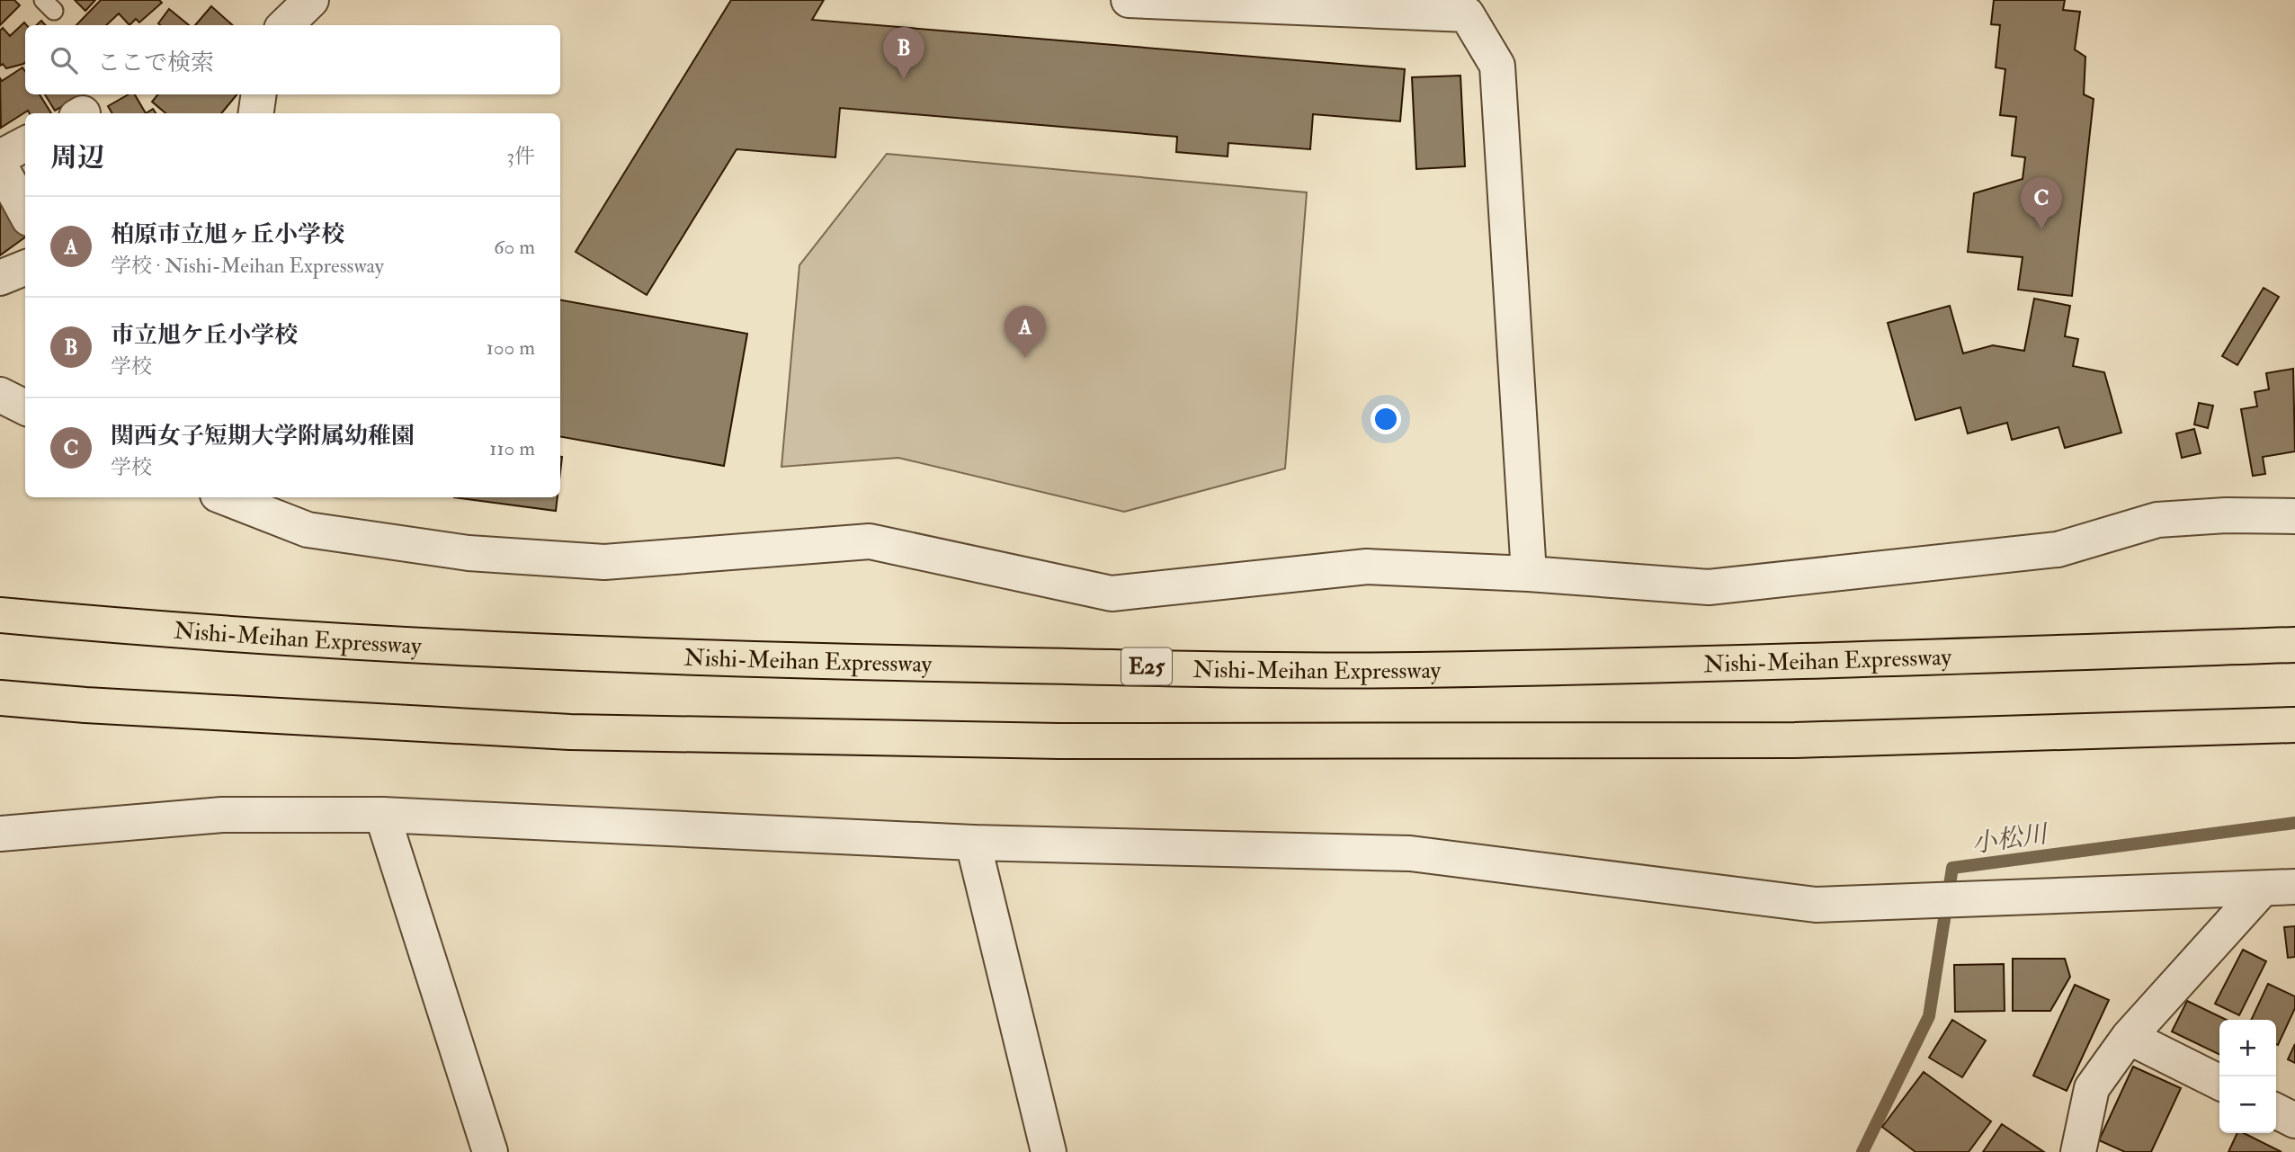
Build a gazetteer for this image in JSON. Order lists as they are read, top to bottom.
{
  "streets": {
    "highway": ["Nishi-Meihan Expressway", "E25"]
  },
  "water": ["小松川"],
  "page": {
    "search": "ここで検索",
    "pins": ["B", "C", "A"],
    "heading": ["周辺", "3件"],
    "list": [
      {
        "mark": "A",
        "name": "柏原市立旭ヶ丘小学校",
        "note": "学校 · Nishi-Meihan Expressway",
        "value": "60 m"
      },
      {
        "mark": "B",
        "name": "市立旭ケ丘小学校",
        "note": "学校",
        "value": "100 m"
      },
      {
        "mark": "C",
        "name": "関西女子短期大学附属幼稚園",
        "note": "学校",
        "value": "110 m"
      }
    ],
    "map_buttons": ["+", "−"]
  }
}
